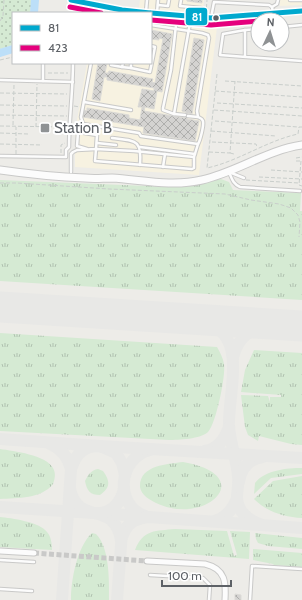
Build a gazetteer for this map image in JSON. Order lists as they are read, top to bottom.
{
  "places": {
    "transit": ["Station B"]
  },
  "lines": ["transit line 81", "transit line 423"],
  "legend": ["81", "423"],
  "scale_bar": "100 m",
  "north": "top"
}
